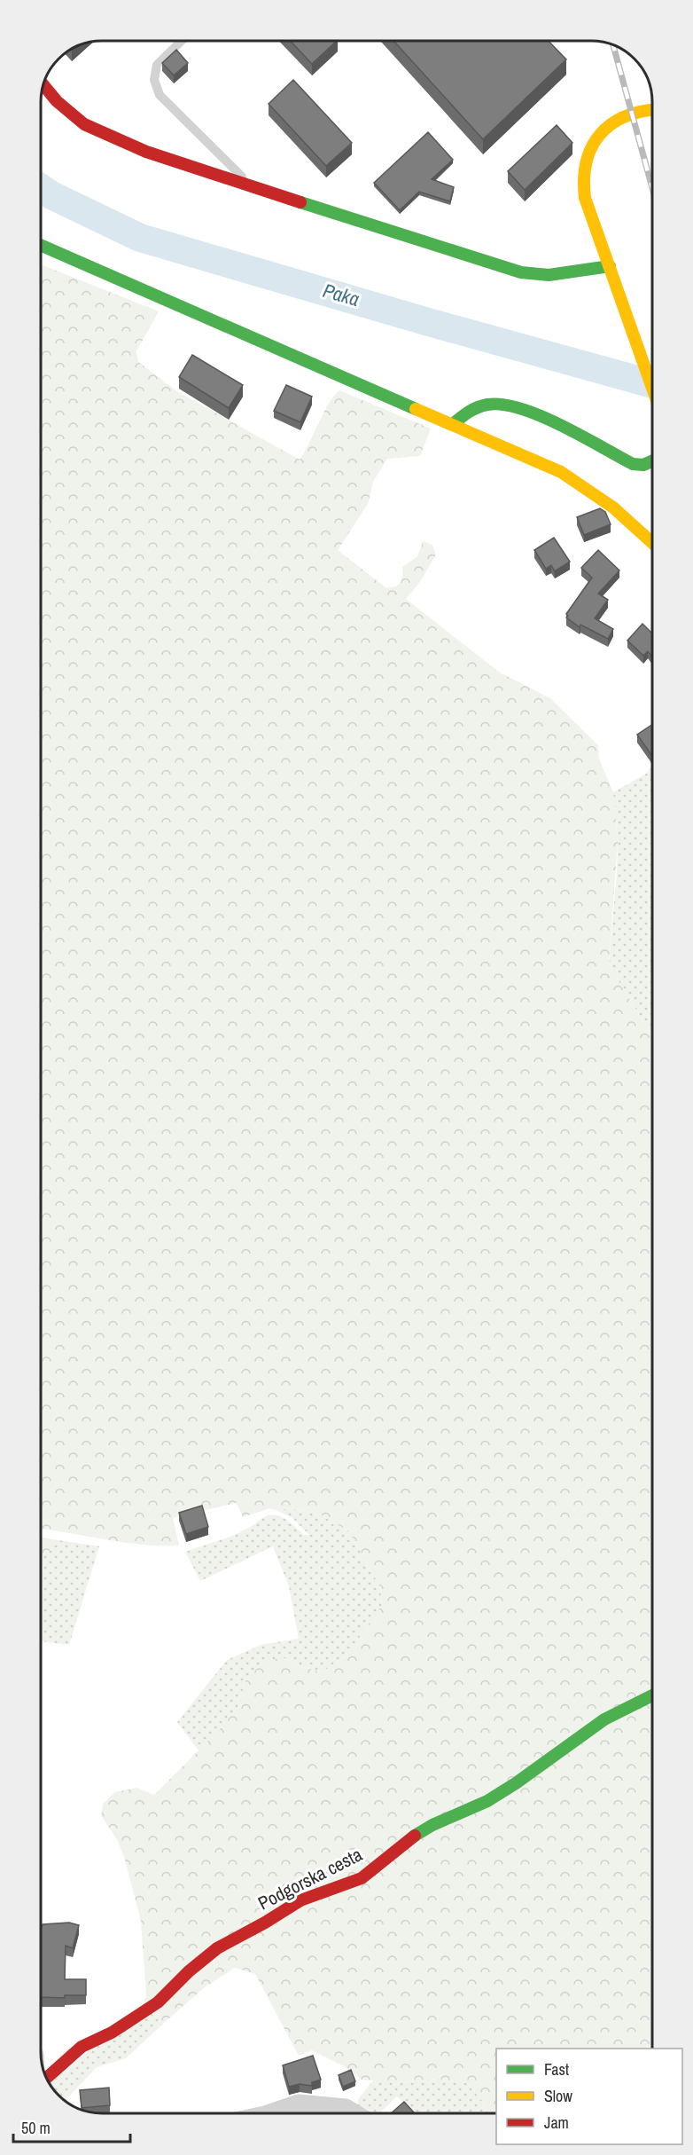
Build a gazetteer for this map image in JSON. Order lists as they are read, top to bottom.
{
  "streets": {
    "street": ["Podgorska cesta"]
  },
  "water": ["Paka"],
  "legend": ["Fast", "Slow", "Jam"],
  "scale_bar": "50 m"
}
